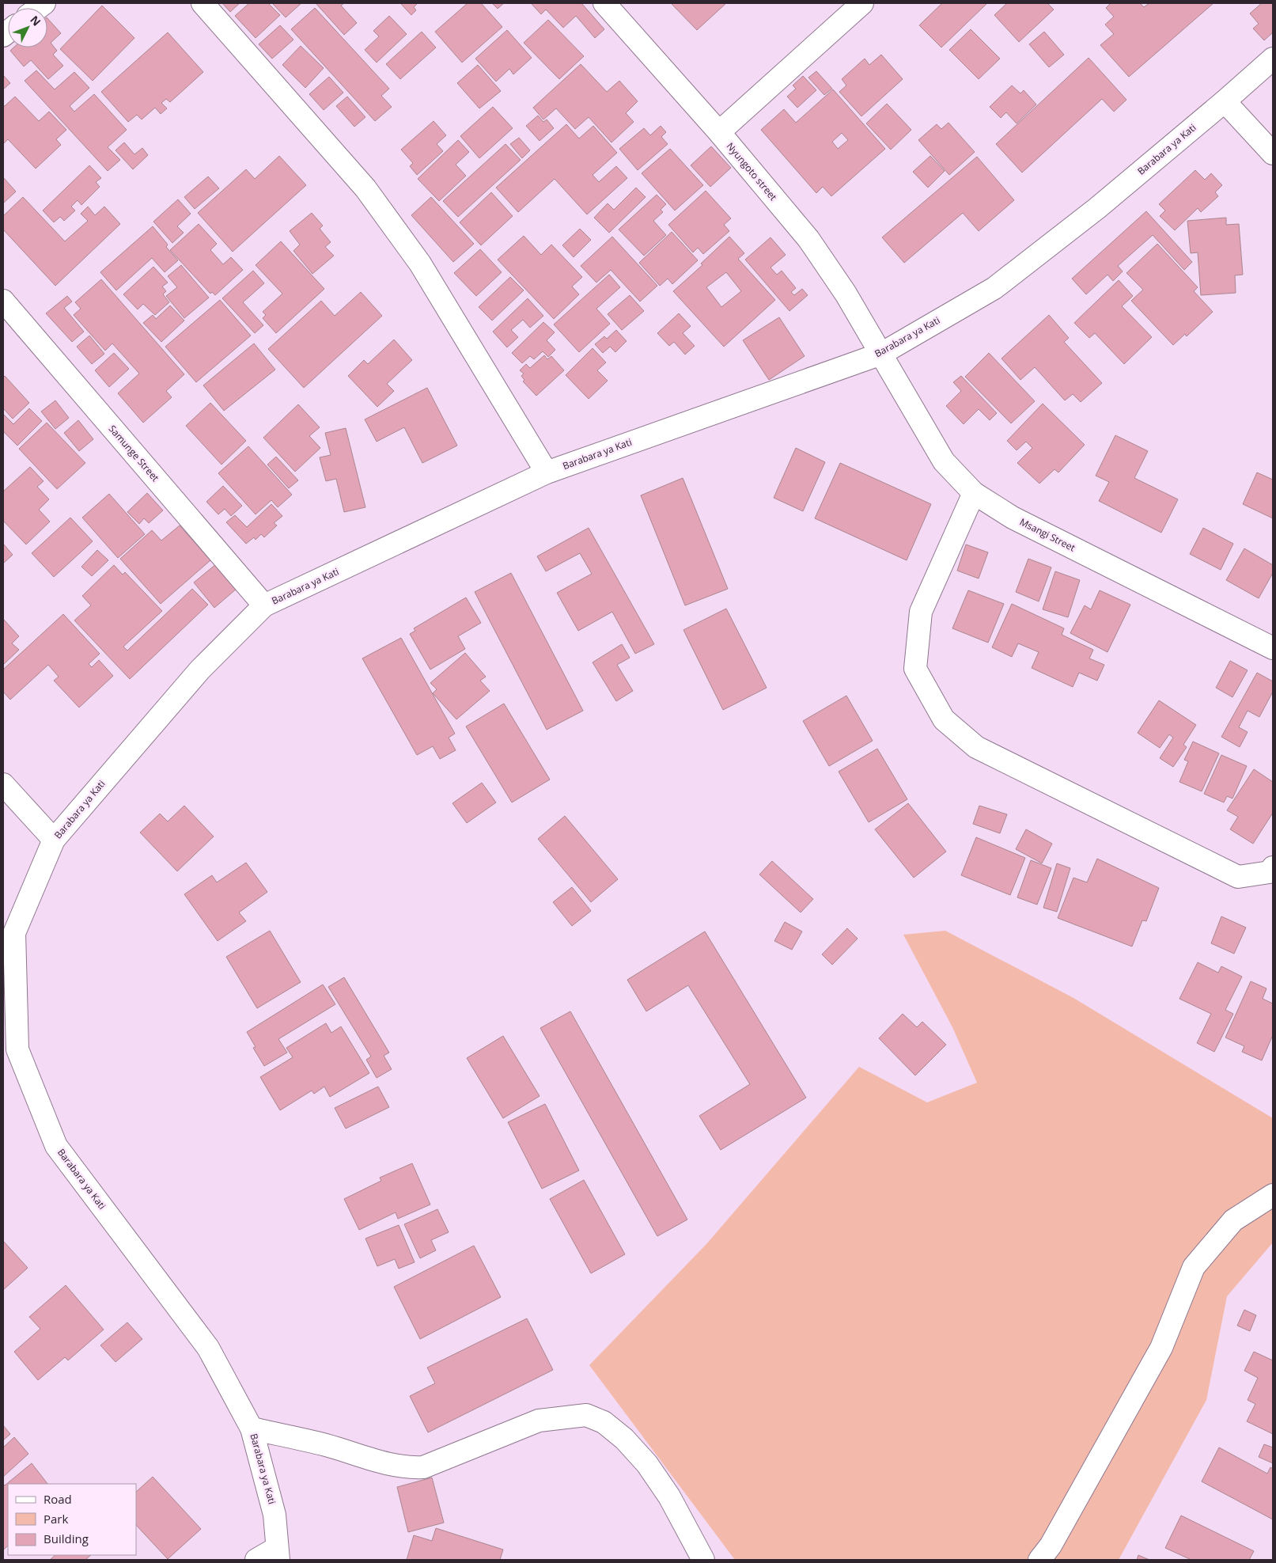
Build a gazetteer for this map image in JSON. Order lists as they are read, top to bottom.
{
  "streets": {
    "street": [
      "Barabara ya Kati",
      "Nyungoto street",
      "Samunge Street",
      "Msangi Street"
    ]
  },
  "crossings": [
    ["Barabara ya Kati", "Nyungoto street"],
    ["Barabara ya Kati", "Samunge Street"],
    ["Barabara ya Kati", "Msangi Street"],
    ["Nyungoto street", "Msangi Street"]
  ],
  "legend": ["Road", "Park", "Building"],
  "north": "top right"
}
